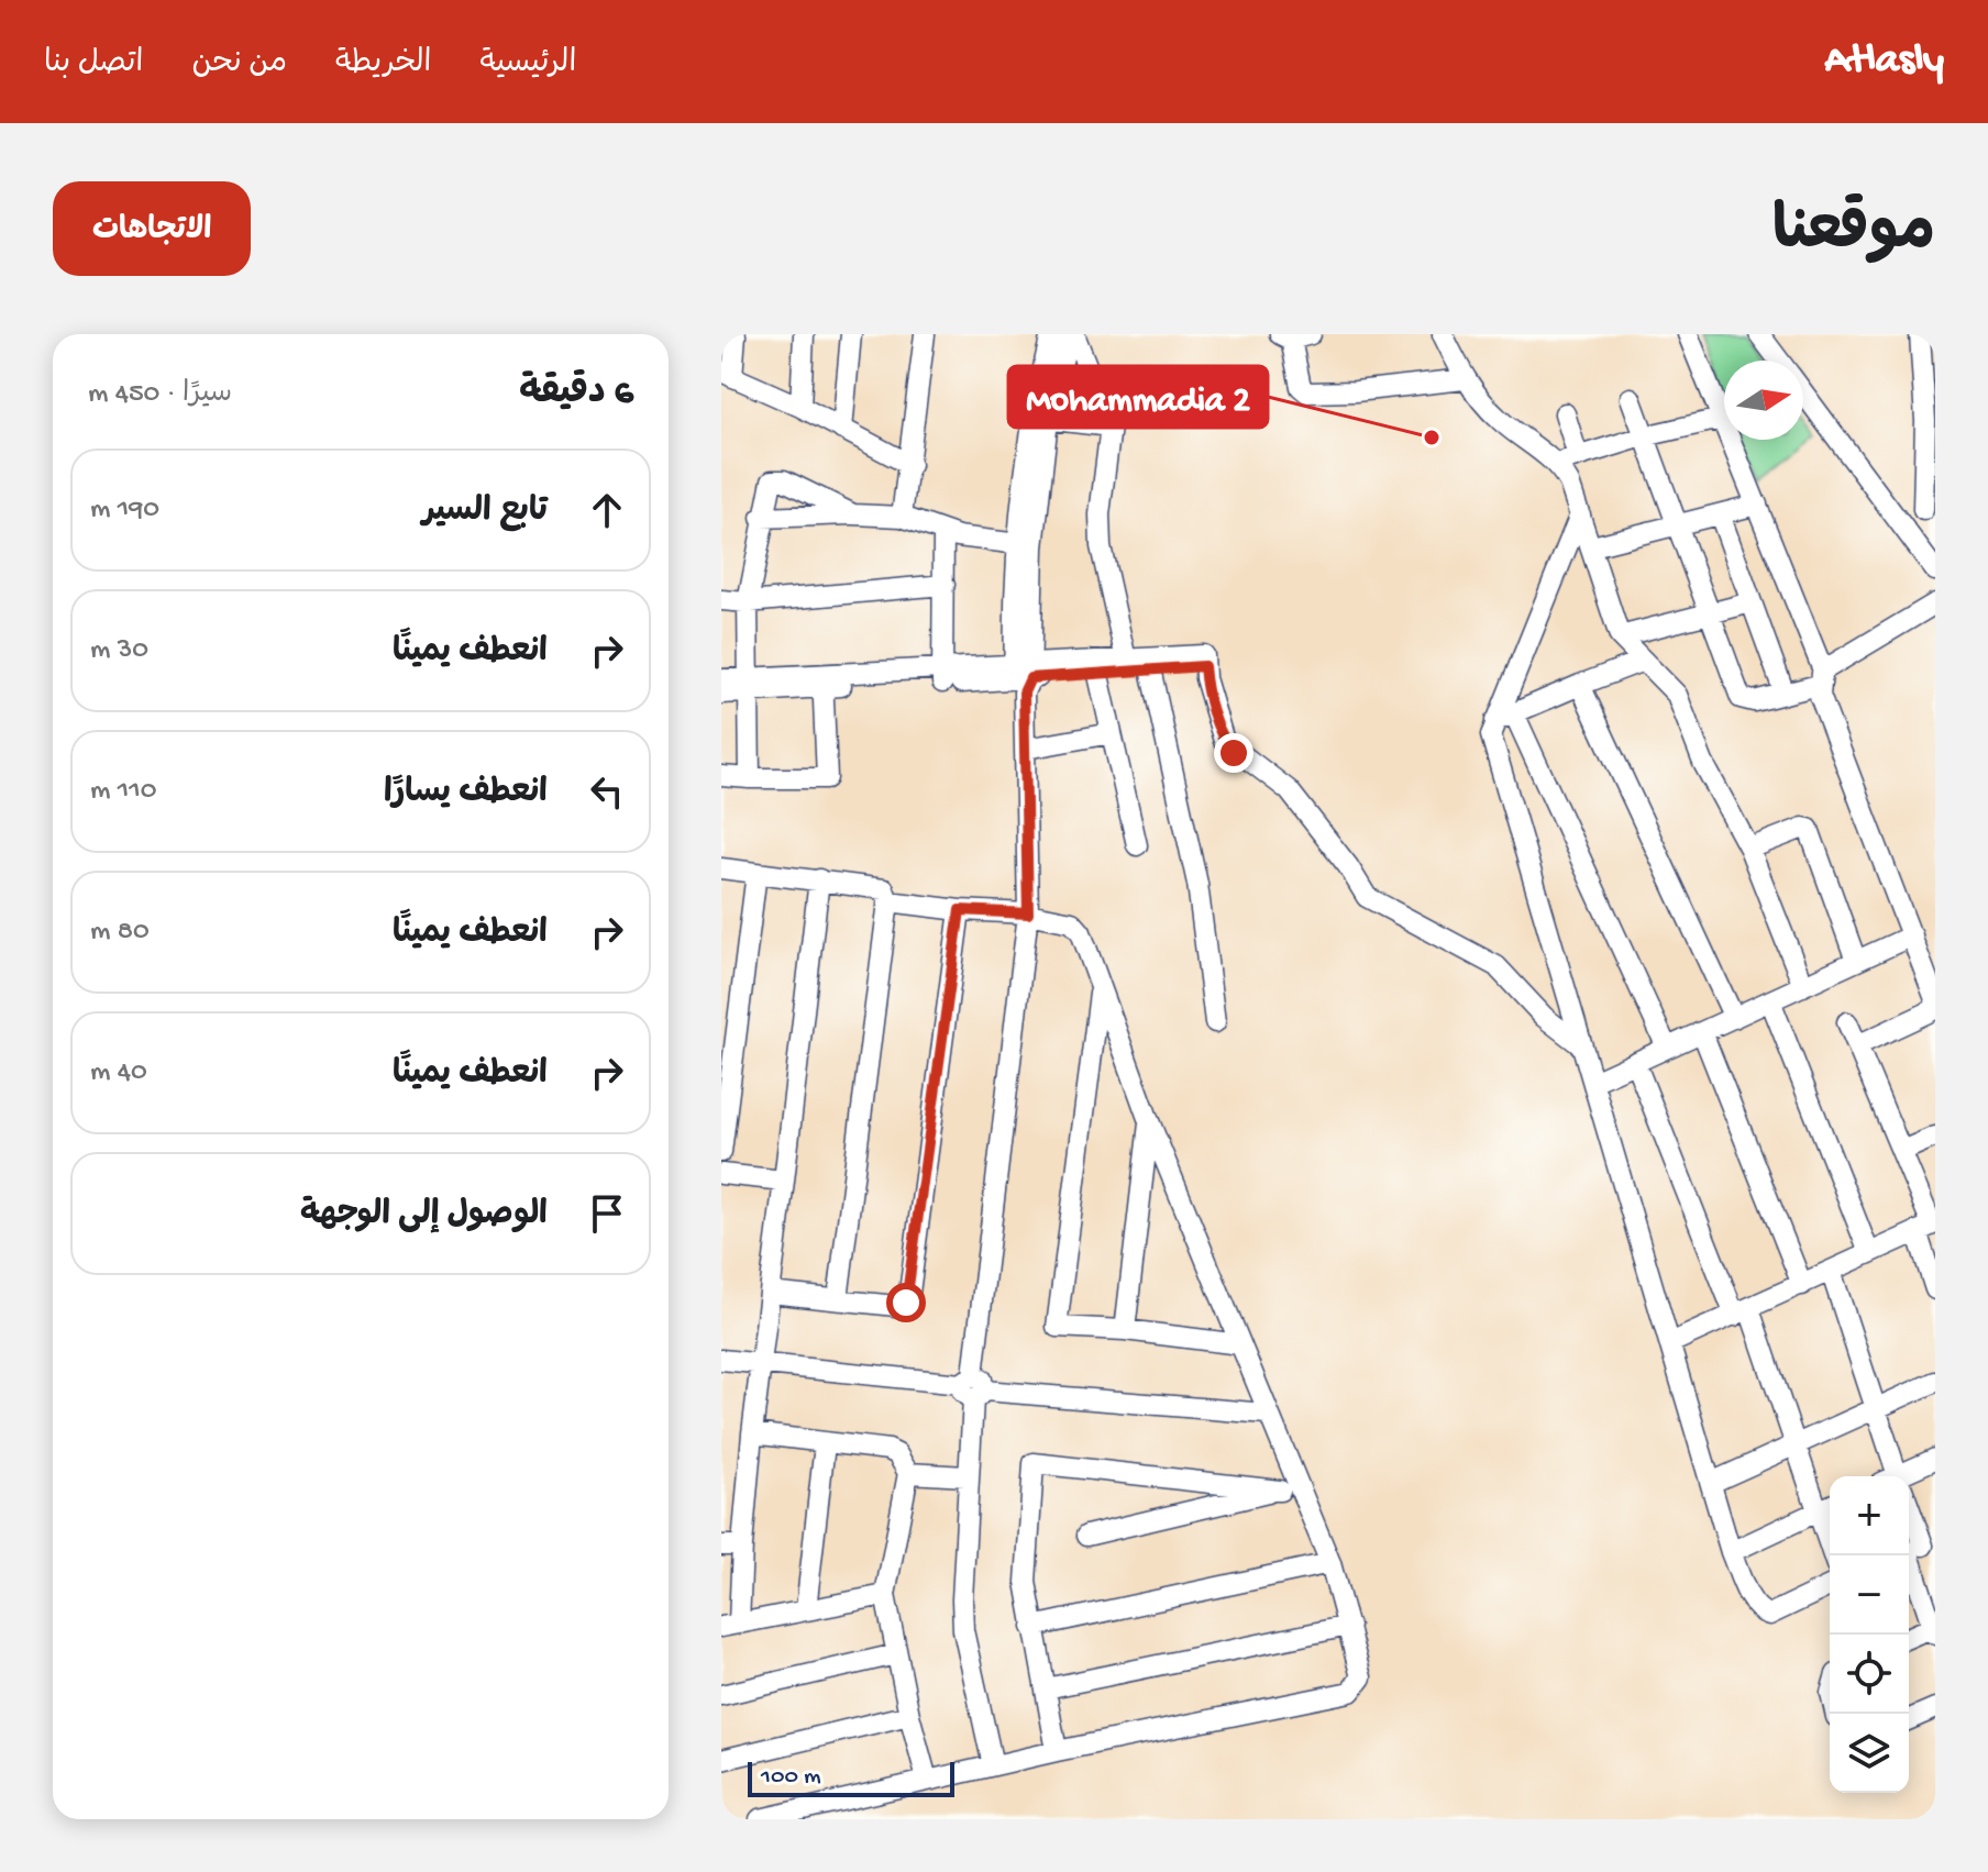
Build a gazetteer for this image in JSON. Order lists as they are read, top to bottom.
{
  "places": ["Mohammadia 2"],
  "scale_bar": "100 m",
  "north": "right",
  "page": {
    "header": "Atlasly",
    "nav": [
      "الرئيسية",
      "الخريطة",
      "من نحن",
      "اتصل بنا"
    ],
    "title": "موقعنا",
    "buttons": "الاتجاهات",
    "heading": ["6 دقيقة", "سيرًا · 450 m"],
    "list": [
      ["تابع السير", "190 m"],
      ["انعطف يمينًا", "30 m"],
      ["انعطف يسارًا", "110 m"],
      ["انعطف يمينًا", "80 m"],
      ["انعطف يمينًا", "40 m"],
      "الوصول إلى الوجهة"
    ],
    "map_buttons": ["+", "−"],
    "scale": "100 m"
  }
}
